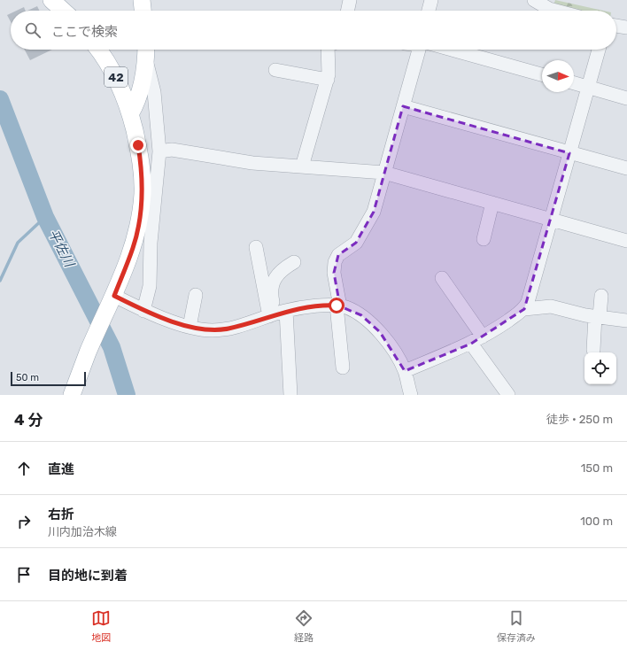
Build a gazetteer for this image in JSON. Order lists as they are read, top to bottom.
{
  "streets": {
    "main road": ["42"]
  },
  "water": ["平佐川"],
  "scale_bar": "50 m",
  "north": "right",
  "page": {
    "search": "ここで検索",
    "scale": "50 m",
    "heading": ["4 分", "徒歩 · 250 m"],
    "list": [
      ["直進", "150 m"],
      ["右折", "川内加治木線", "100 m"],
      "目的地に到着"
    ],
    "nav": ["地図", "経路", "保存済み"]
  }
}
